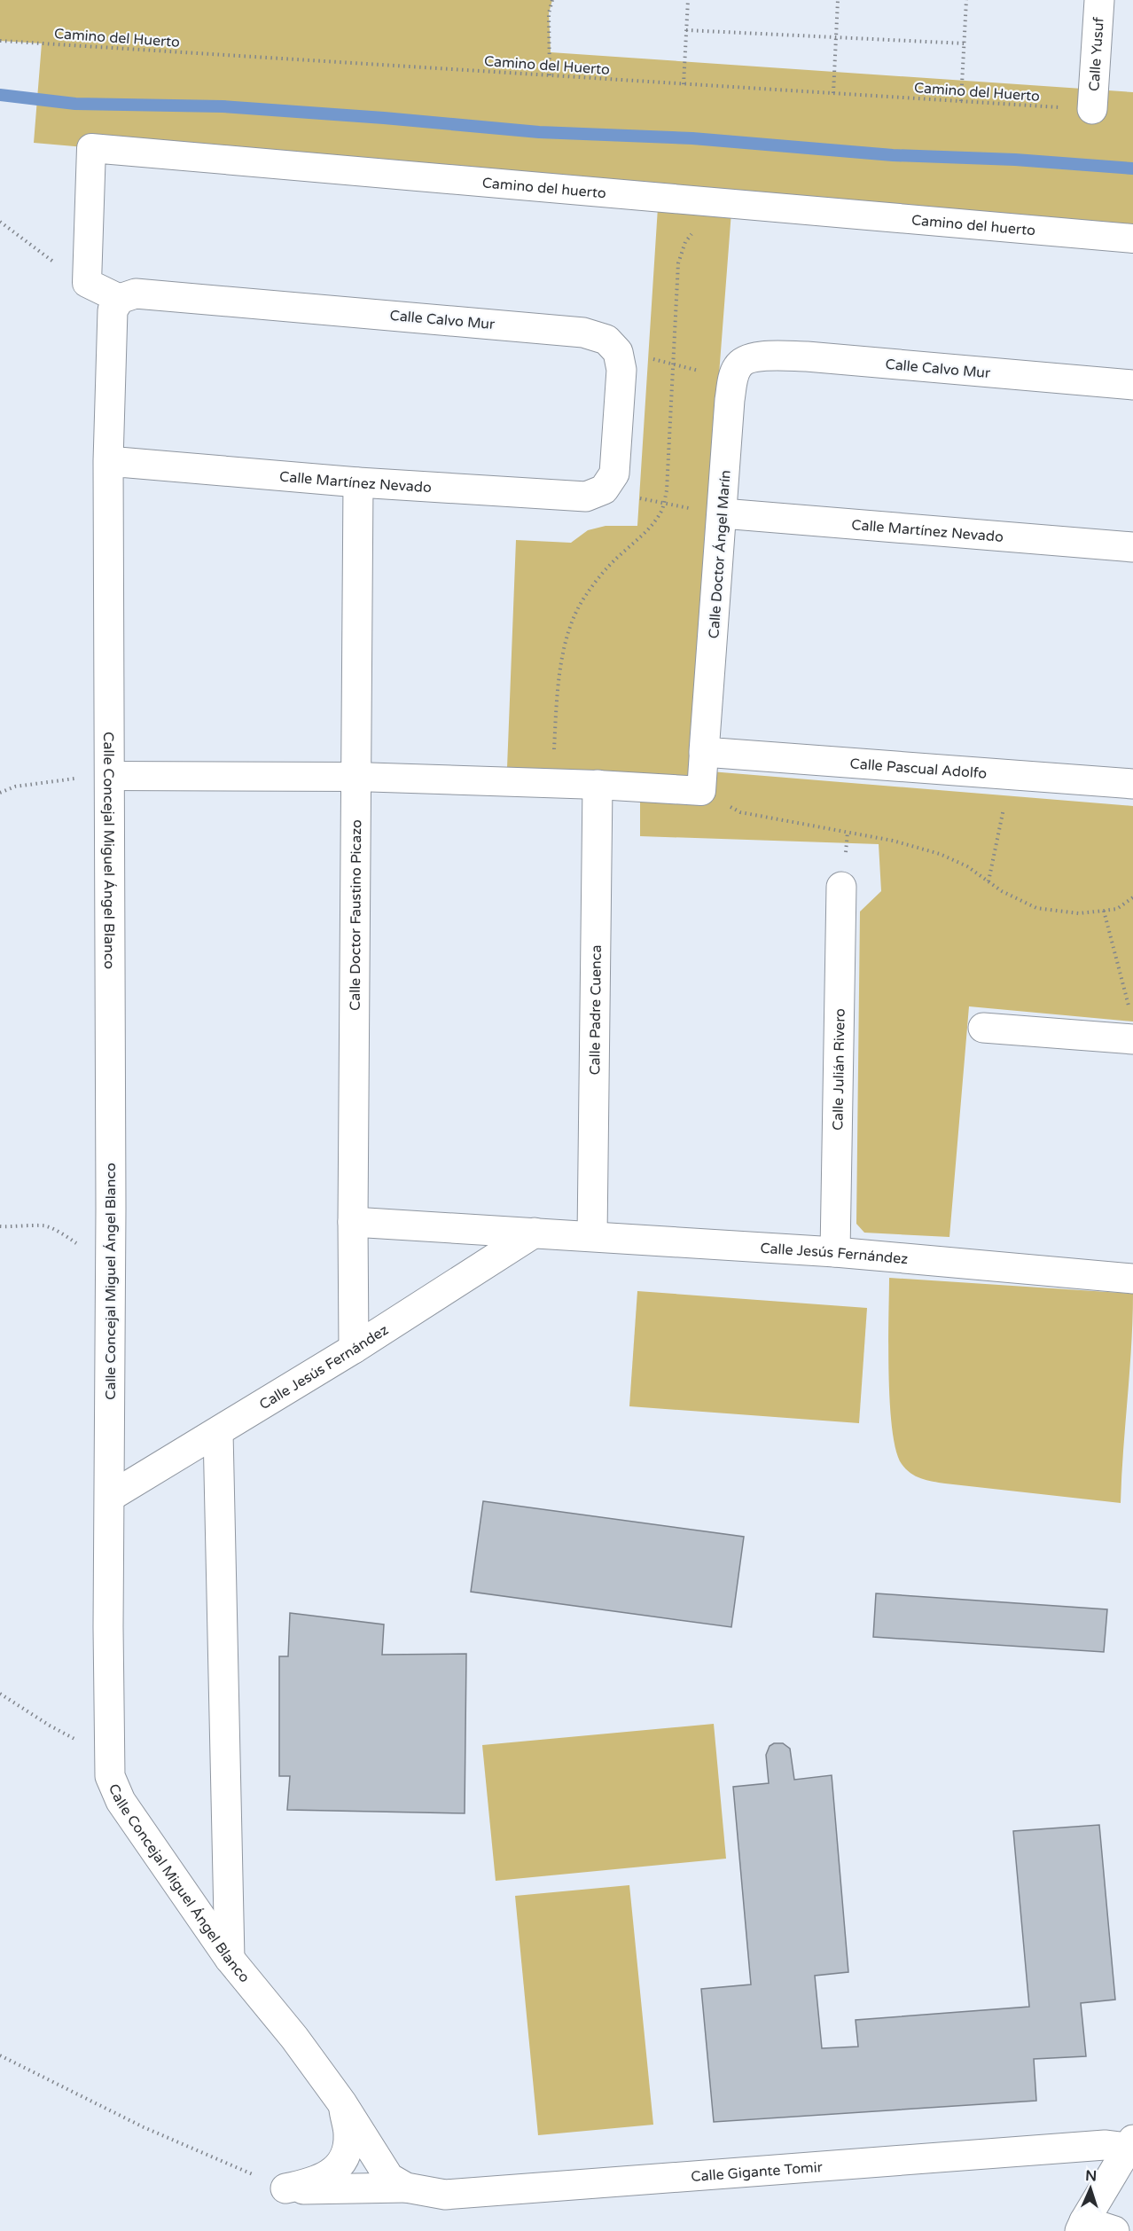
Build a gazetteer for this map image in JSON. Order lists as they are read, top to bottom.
{
  "streets": {
    "street": [
      "Calle Yusuf",
      "Camino del huerto",
      "Calle Calvo Mur",
      "Calle Martínez Nevado",
      "Calle Doctor Ángel Marín",
      "Calle Pascual Adolfo",
      "Calle Concejal Miguel Ángel Blanco",
      "Calle Doctor Faustino Picazo",
      "Calle Padre Cuenca",
      "Calle Julián Rivero",
      "Calle Jesús Fernández",
      "Calle Gigante Tomir"
    ],
    "path": ["Camino del Huerto"]
  },
  "crossings": [
    ["Camino del Huerto", "Calle Yusuf"],
    ["Calle Calvo Mur", "Calle Doctor Ángel Marín"],
    ["Calle Calvo Mur", "Calle Concejal Miguel Ángel Blanco"],
    ["Calle Martínez Nevado", "Calle Doctor Ángel Marín"],
    ["Calle Martínez Nevado", "Calle Concejal Miguel Ángel Blanco"],
    ["Calle Martínez Nevado", "Calle Doctor Faustino Picazo"],
    ["Calle Doctor Ángel Marín", "Calle Pascual Adolfo"],
    ["Calle Concejal Miguel Ángel Blanco", "Calle Jesús Fernández"],
    ["Calle Concejal Miguel Ángel Blanco", "Calle Gigante Tomir"],
    ["Calle Doctor Faustino Picazo", "Calle Jesús Fernández"],
    ["Calle Padre Cuenca", "Calle Jesús Fernández"],
    ["Calle Julián Rivero", "Calle Jesús Fernández"]
  ],
  "north": "top"
}
